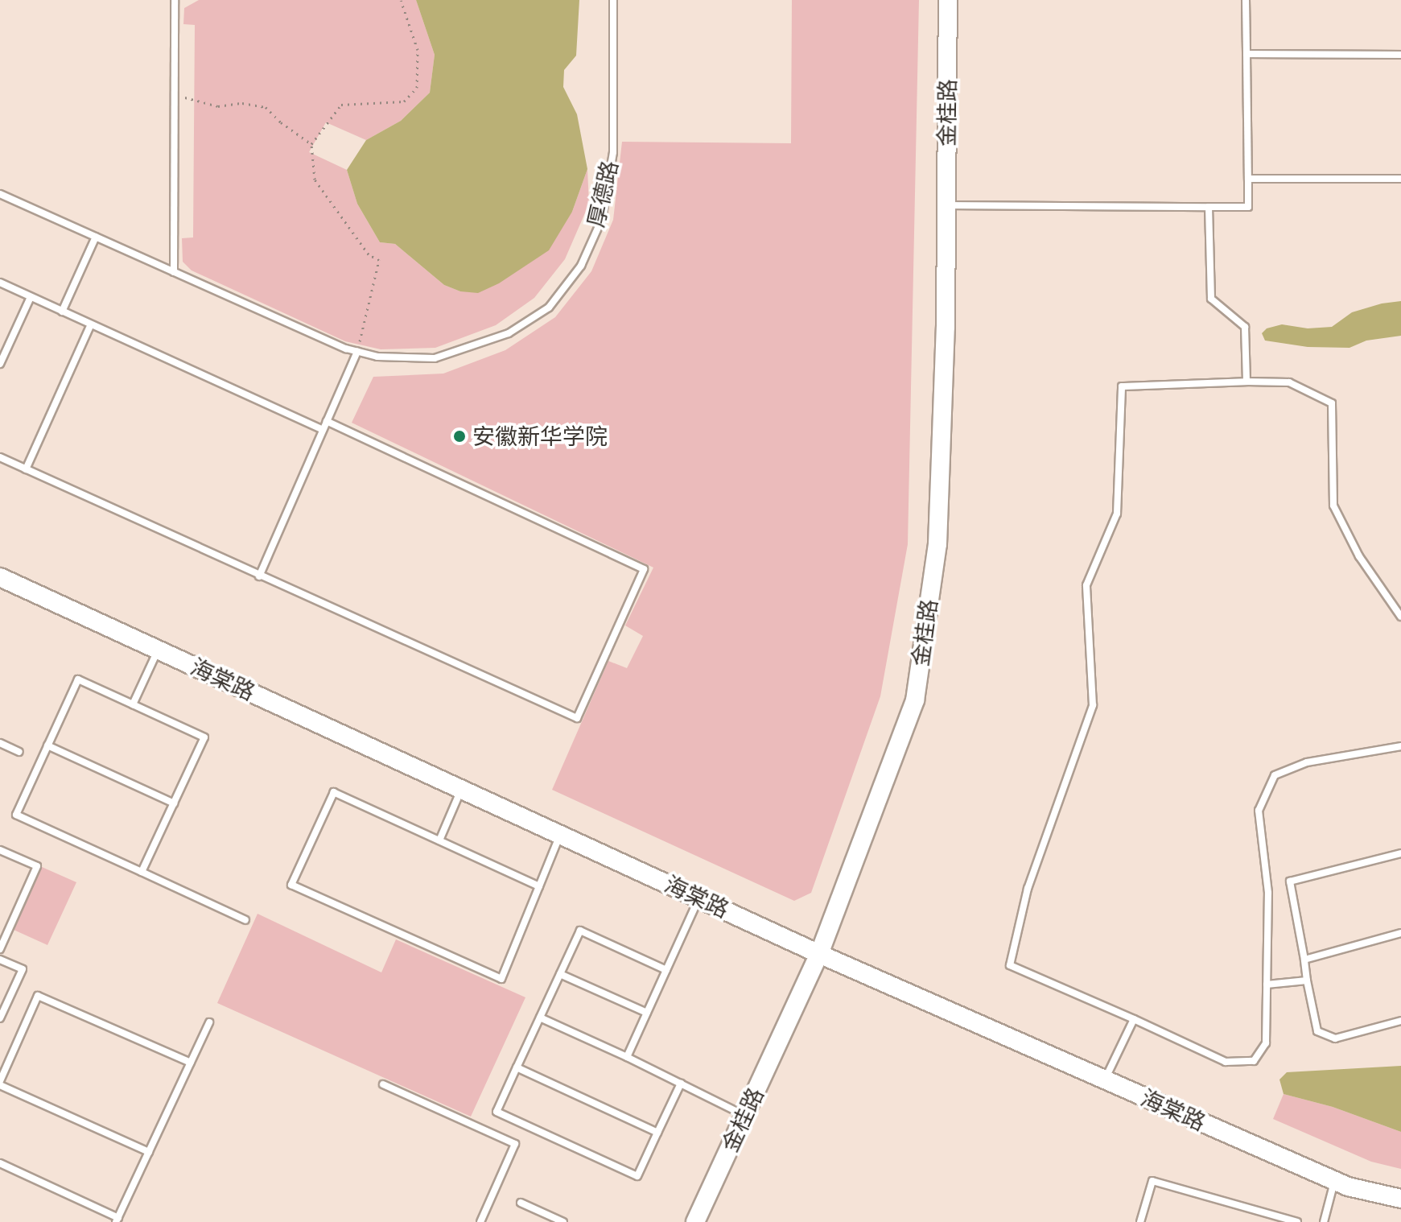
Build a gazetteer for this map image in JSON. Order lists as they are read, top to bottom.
{
  "streets": {
    "street": ["金桂路", "海棠路"],
    "lane": ["厚德路"]
  },
  "crossings": [
    ["金桂路", "海棠路"]
  ],
  "places": ["安徽新华学院"]
}
